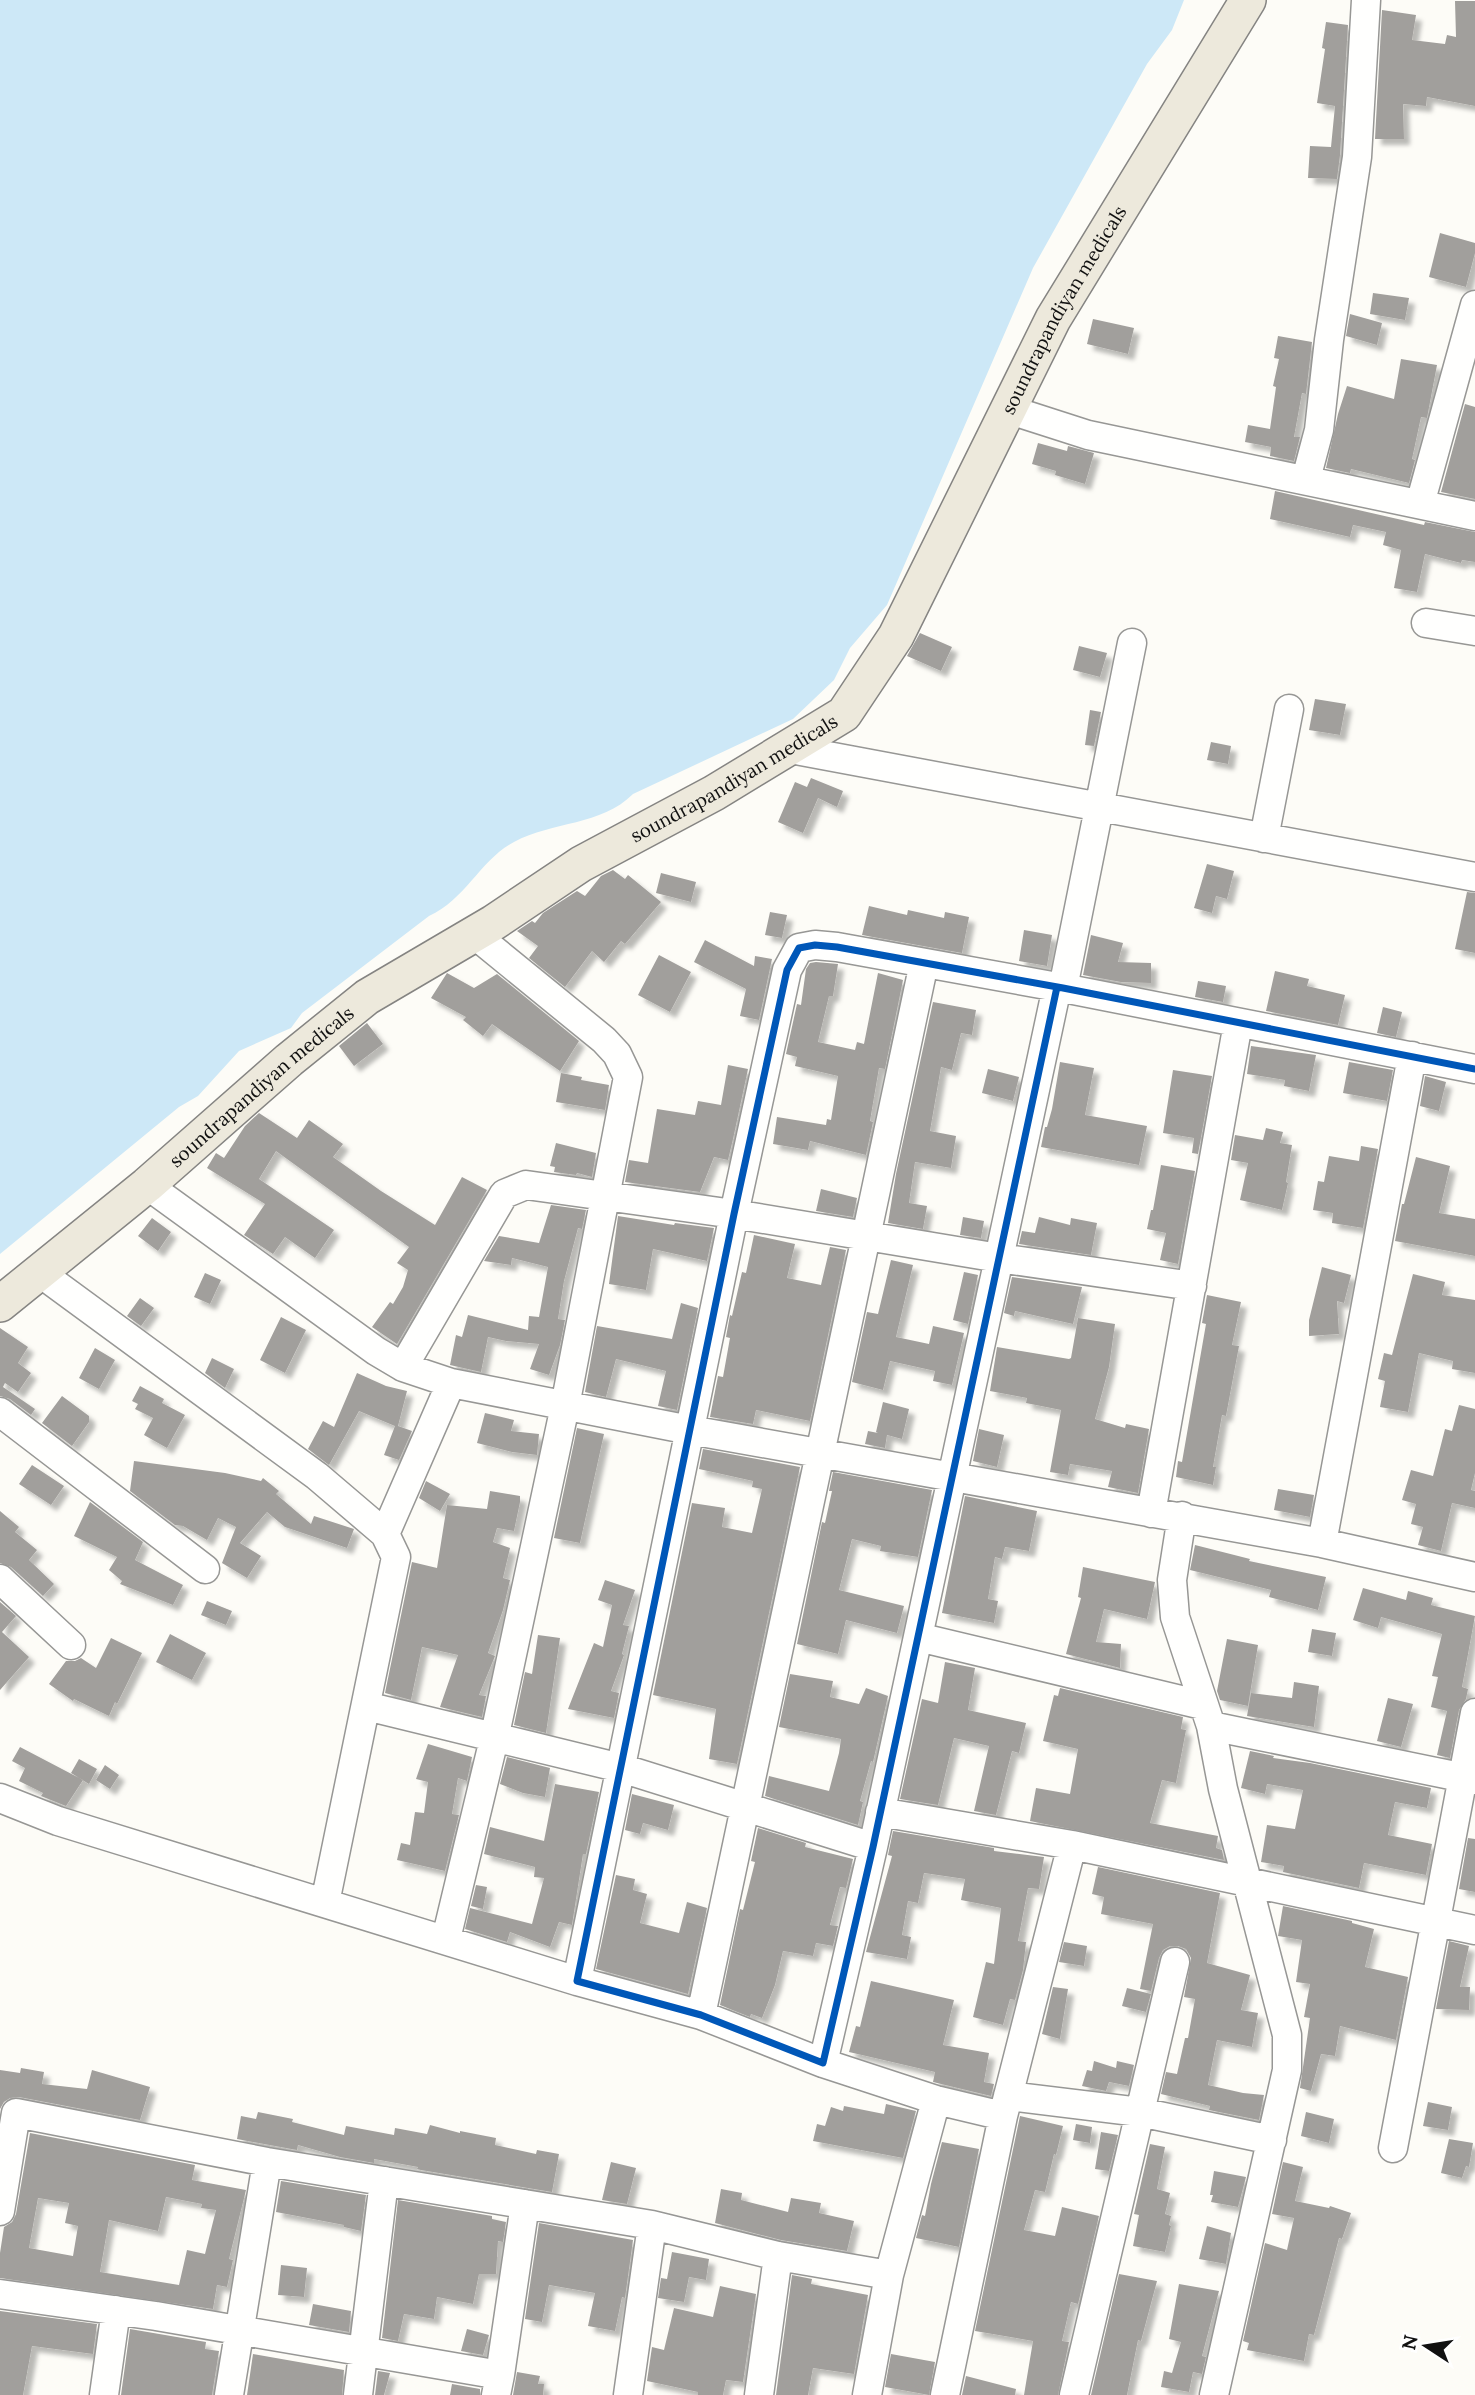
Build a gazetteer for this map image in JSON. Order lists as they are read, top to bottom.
{
  "streets": {
    "main road": ["soundrapandiyan medicals"]
  },
  "north": "left"
}
